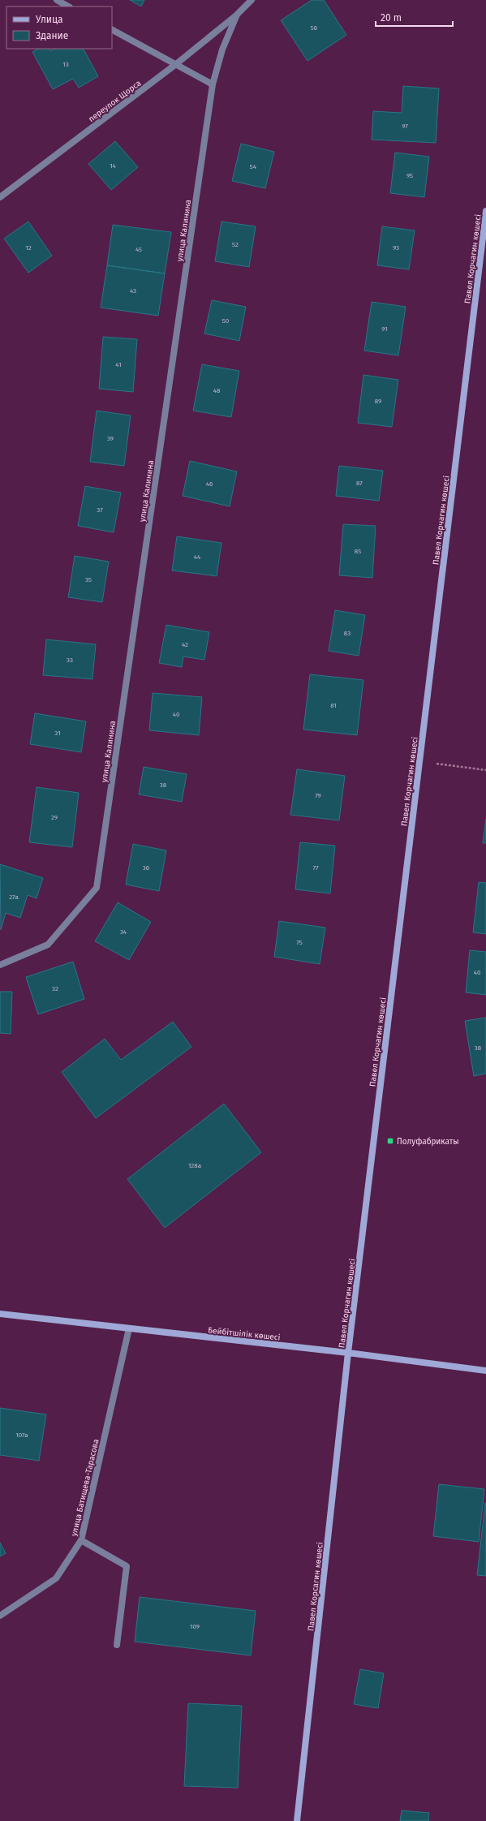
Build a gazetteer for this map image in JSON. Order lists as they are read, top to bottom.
{
  "streets": {
    "street": [
      "переулок Щорса",
      "улица Калинина",
      "Павел Корчагин көшесі",
      "Бейбітшілік көшесі",
      "улица Батищева-Тарасова",
      "Павел Корсагин көшесі"
    ]
  },
  "crossings": [
    ["переулок Щорса", "улица Калинина"],
    ["Павел Корчагин көшесі", "Бейбітшілік көшесі"],
    ["Павел Корчагин көшесі", "Павел Корсагин көшесі"],
    ["Бейбітшілік көшесі", "улица Батищева-Тарасова"],
    ["Бейбітшілік көшесі", "Павел Корсагин көшесі"]
  ],
  "places": {
    "transit": ["Полуфабрикаты"]
  },
  "house_numbers": [
    "56",
    "13",
    "97",
    "14",
    "54",
    "95",
    "52",
    "12",
    "93",
    "45",
    "43",
    "50",
    "91",
    "41",
    "48",
    "89",
    "39",
    "87",
    "46",
    "37",
    "85",
    "44",
    "35",
    "83",
    "42",
    "33",
    "81",
    "40",
    "31",
    "38",
    "79",
    "29",
    "36",
    "77",
    "27а",
    "34",
    "75",
    "40",
    "32",
    "38",
    "128а",
    "107а",
    "109"
  ],
  "legend": ["Улица", "Здание"],
  "scale_bar": "20 m"
}
